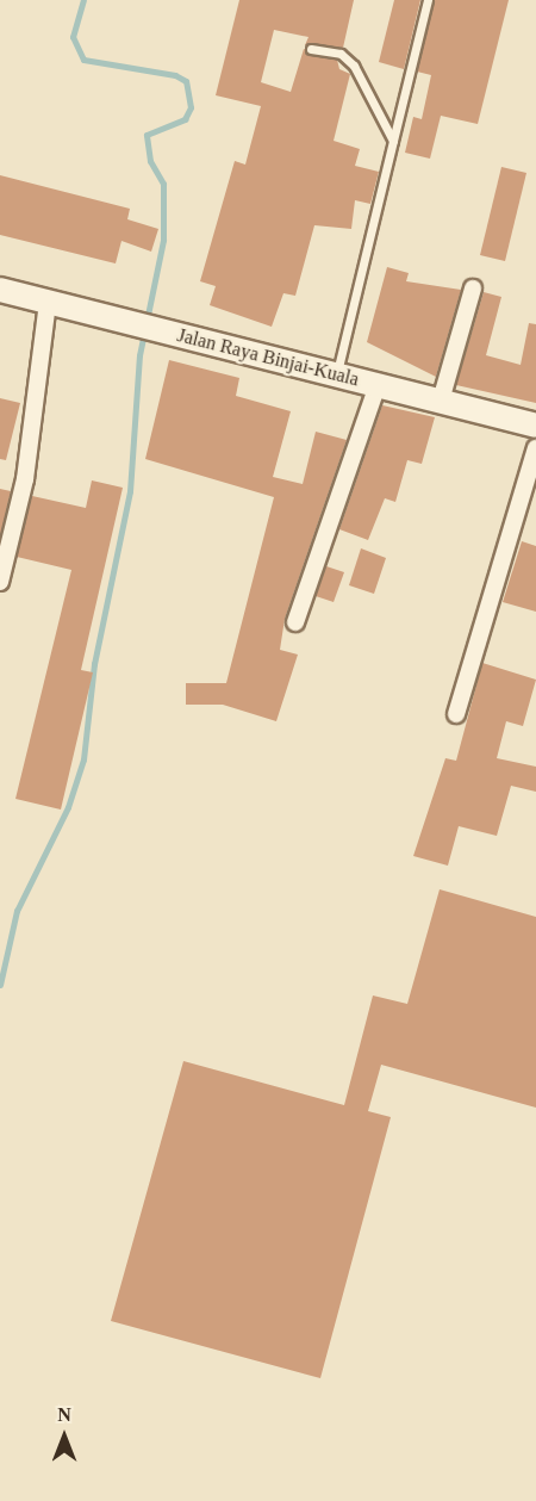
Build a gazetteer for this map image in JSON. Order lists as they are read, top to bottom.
{
  "streets": {
    "main road": ["Jalan Raya Binjai-Kuala"]
  },
  "north": "top"
}
